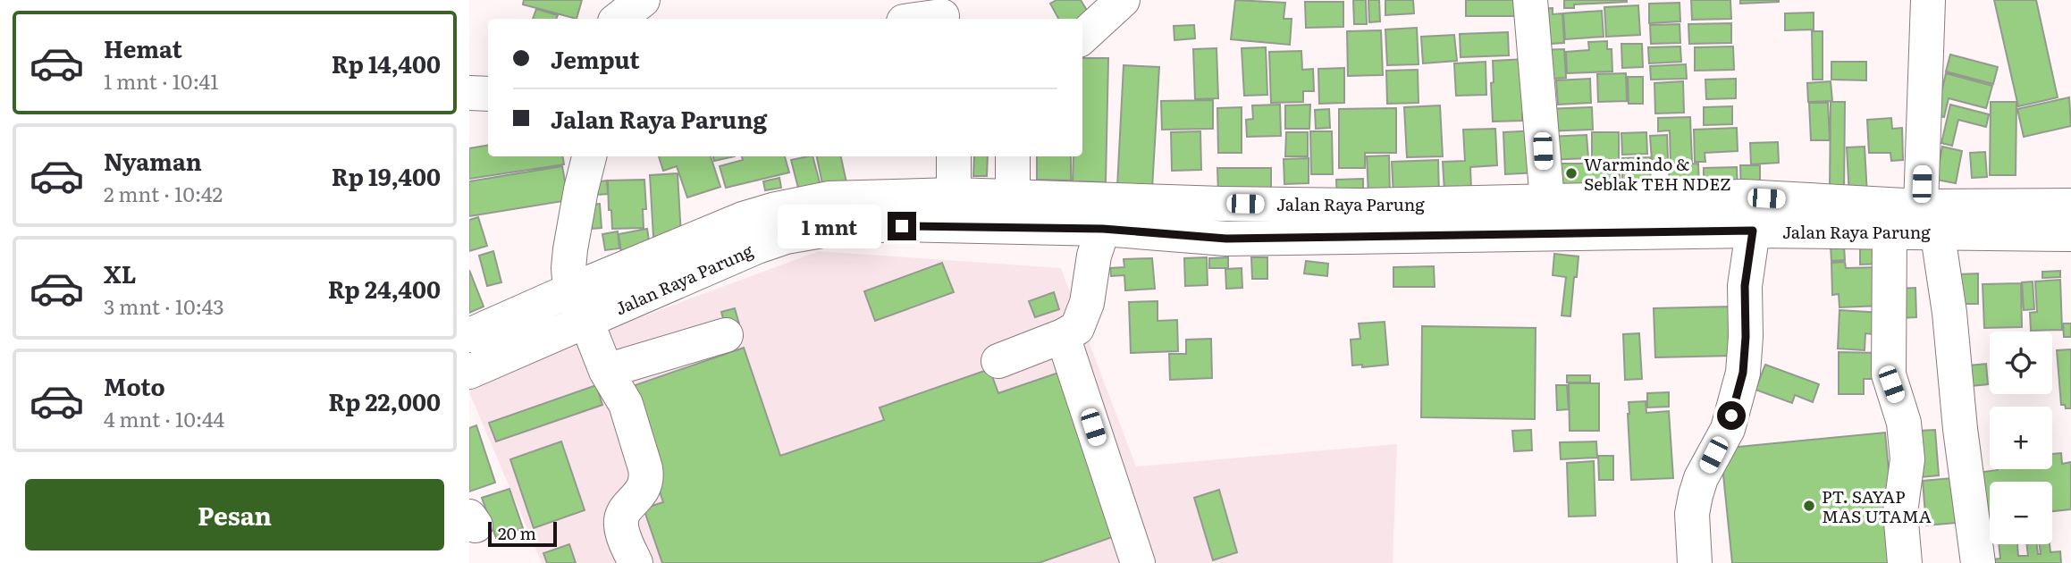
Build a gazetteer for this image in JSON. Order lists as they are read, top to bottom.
{
  "streets": {
    "main road": ["Jalan Raya Parung"]
  },
  "places": ["Warmindo & Seblak TEH NDEZ", "PT. SAYAP MAS UTAMA"],
  "scale_bar": "20 m",
  "page": {
    "list": [
      {
        "name": "Hemat",
        "note": "1 mnt · 10:41",
        "value": "Rp 14,400"
      },
      {
        "name": "Nyaman",
        "note": "2 mnt · 10:42",
        "value": "Rp 19,400"
      },
      {
        "name": "XL",
        "note": "3 mnt · 10:43",
        "value": "Rp 24,400"
      },
      {
        "name": "Moto",
        "note": "4 mnt · 10:44",
        "value": "Rp 22,000"
      }
    ],
    "banner": ["Jemput", "Jalan Raya Parung"],
    "bubble": "1 mnt",
    "map_buttons": ["+", "−"],
    "buttons": "Pesan",
    "scale": "20 m"
  }
}
